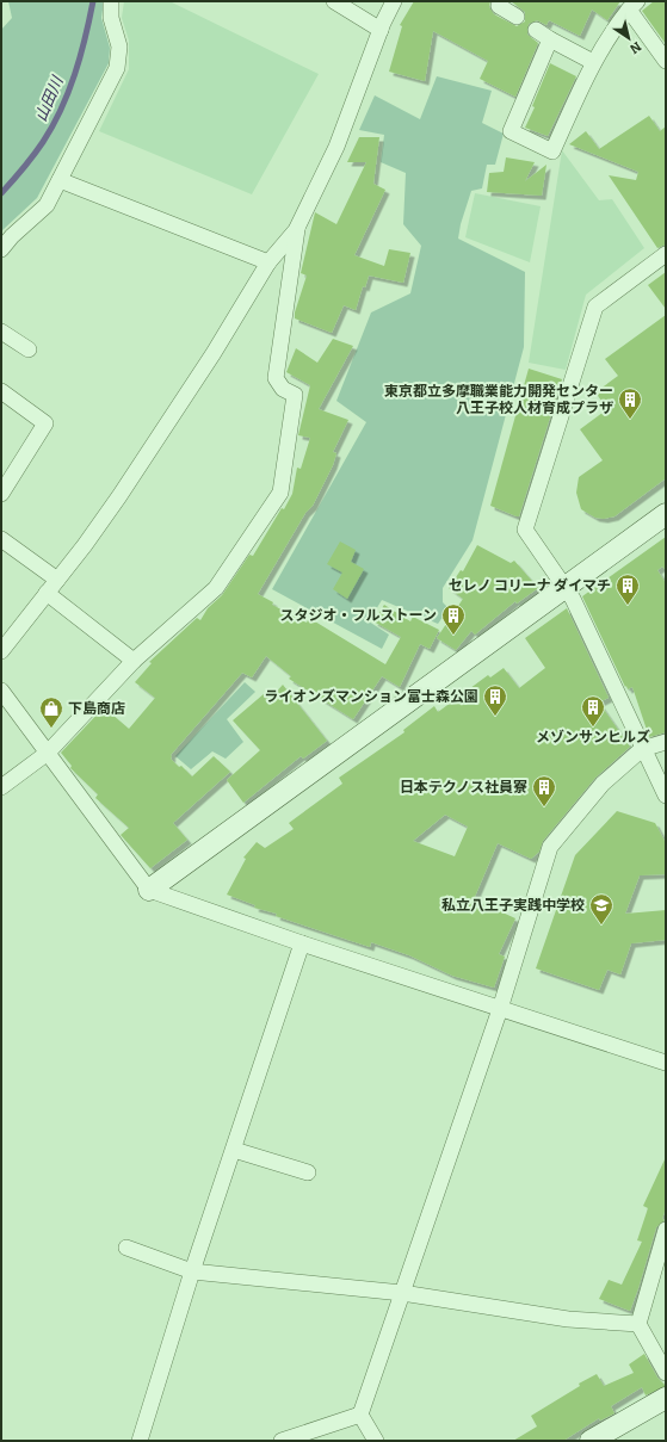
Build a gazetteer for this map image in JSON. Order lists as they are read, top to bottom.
{
  "water": ["山田川"],
  "places": {
    "building": [
      "東京都立多摩職業能力開発センター 八王子校人材育成プラザ",
      "セレノ コリーナ ダイマチ",
      "スタジオ・フルストーン",
      "ライオンズマンション富士森公園",
      "メゾンサンヒルズ",
      "日本テクノス社員寮"
    ],
    "shop": ["下島商店"],
    "school or university": ["私立八王子実践中学校"]
  },
  "north": "bottom right"
}
